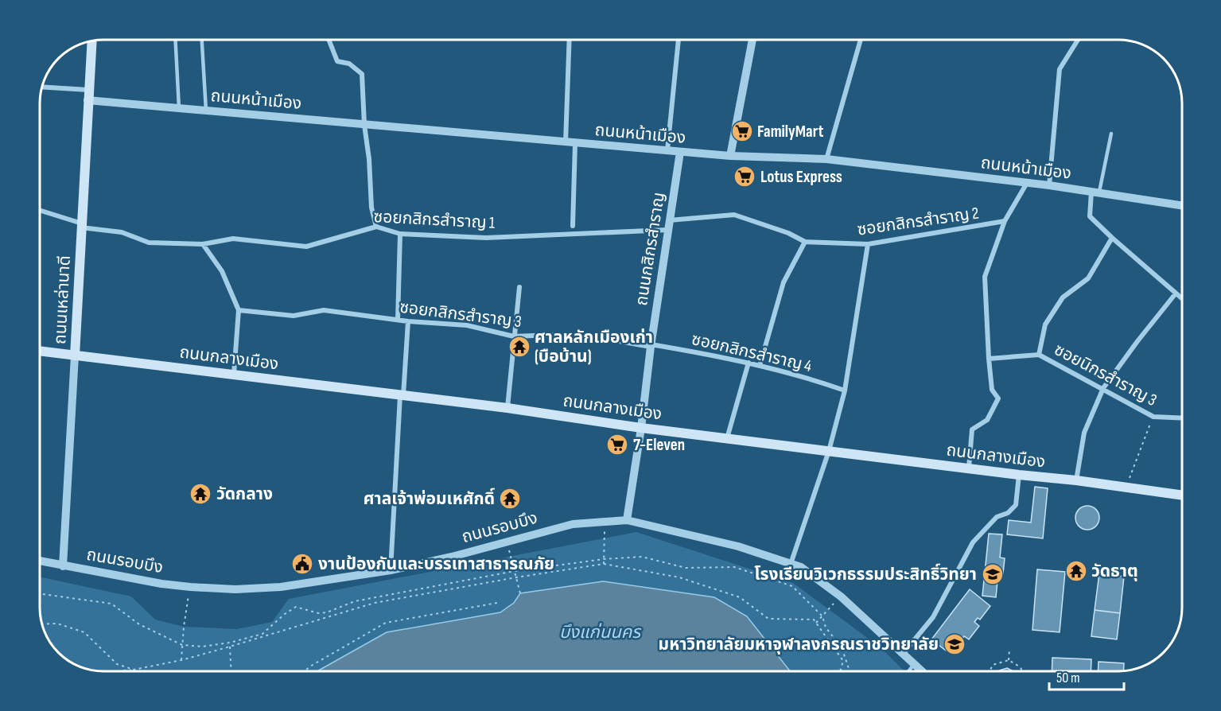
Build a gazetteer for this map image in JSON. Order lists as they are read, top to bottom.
{
  "streets": {
    "main road": ["ถนนเหล่านาดี", "ถนนกลางเมือง"],
    "street": [
      "ถนนหน้าเมือง",
      "ซอยกสิกรสำราญ 1",
      "ซอยกสิกรสำราญ 2",
      "ถนนกสิกรสำราญ",
      "ซอยกสิกรสำราญ 3",
      "ซอยกสิกรสำราญ 4",
      "ซอยนิกรสำราญ 3",
      "ถนนรอบบึง"
    ]
  },
  "crossings": [
    ["ถนนหน้าเมือง", "ถนนกสิกรสำราญ"],
    ["ถนนหน้าเมือง", "ถนนเหล่านาดี"],
    ["ซอยกสิกรสำราญ 1", "ถนนกสิกรสำราญ"],
    ["ซอยกสิกรสำราญ 1", "ถนนเหล่านาดี"],
    ["ซอยกสิกรสำราญ 2", "ถนนกสิกรสำราญ"],
    ["ถนนกสิกรสำราญ", "ซอยกสิกรสำราญ 3"],
    ["ถนนกสิกรสำราญ", "ซอยกสิกรสำราญ 4"],
    ["ถนนกสิกรสำราญ", "ถนนกลางเมือง"],
    ["ถนนกสิกรสำราญ", "ถนนรอบบึง"],
    ["ถนนเหล่านาดี", "ถนนกลางเมือง"],
    ["ถนนเหล่านาดี", "ถนนรอบบึง"],
    ["ซอยกสิกรสำราญ 3", "ซอยกสิกรสำราญ 4"]
  ],
  "water": ["บึงแก่นนคร"],
  "places": {
    "supermarket": ["FamilyMart", "Lotus Express", "7-Eleven"],
    "temple": [
      "ศาลหลักเมืองเก่า (บือบ้าน)",
      "วัดกลาง",
      "ศาลเจ้าพ่อมเหศักดิ์",
      "วัดธาตุ"
    ],
    "public building": ["งานป้องกันและบรรเทาสาธารณภัย"],
    "school or university": ["โรงเรียนวิเวกธรรมประสิทธิ์วิทยา", "มหาวิทยาลัยมหาจุฬาลงกรณราชวิทยาลัย"]
  },
  "scale_bar": "50 m"
}
